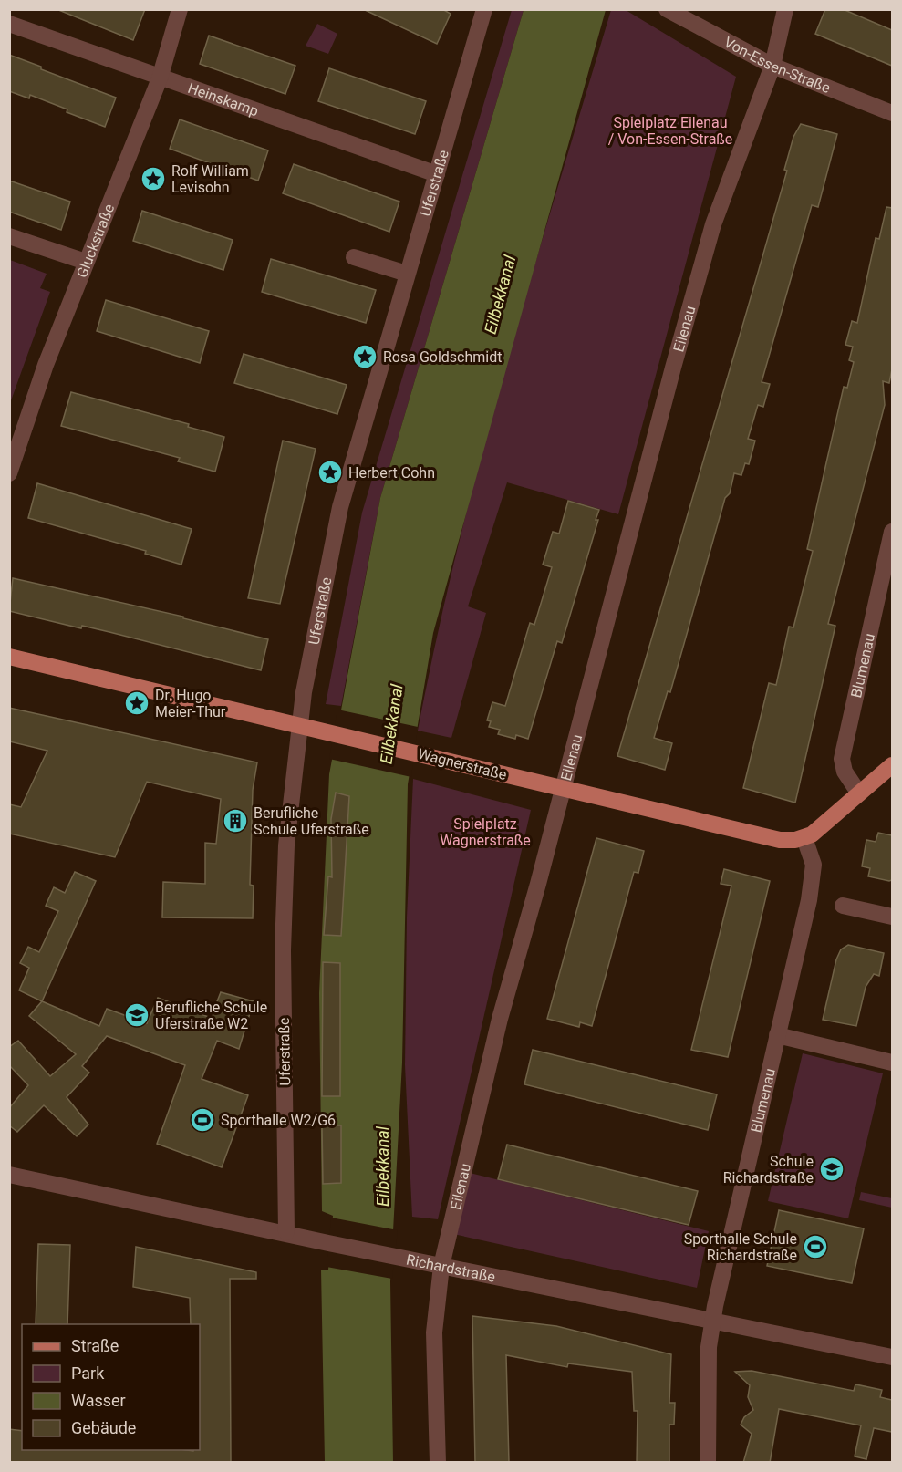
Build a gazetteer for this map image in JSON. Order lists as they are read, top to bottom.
{
  "streets": {
    "main road": ["Wagnerstraße"],
    "street": [
      "Von-Essen-Straße",
      "Heinskamp",
      "Uferstraße",
      "Gluckstraße",
      "Eilenau",
      "Blumenau",
      "Richardstraße"
    ]
  },
  "crossings": [
    ["Von-Essen-Straße", "Eilenau"],
    ["Heinskamp", "Uferstraße"],
    ["Heinskamp", "Gluckstraße"],
    ["Uferstraße", "Wagnerstraße"],
    ["Uferstraße", "Richardstraße"],
    ["Eilenau", "Wagnerstraße"],
    ["Eilenau", "Richardstraße"],
    ["Blumenau", "Wagnerstraße"],
    ["Blumenau", "Richardstraße"]
  ],
  "water": ["Eilbekkanal"],
  "parks": ["Spielplatz Eilenau / Von-Essen-Straße", "Spielplatz Wagnerstraße"],
  "places": {
    "place": [
      "Rolf William Levisohn",
      "Rosa Goldschmidt",
      "Herbert Cohn",
      "Dr. Hugo Meier-Thur"
    ],
    "building": ["Berufliche Schule Uferstraße"],
    "school or university": ["Berufliche Schule Uferstraße W2", "Schule Richardstraße"],
    "sports": ["Sporthalle W2/G6", "Sporthalle Schule Richardstraße"]
  },
  "legend": [
    "Straße",
    "Park",
    "Wasser",
    "Gebäude"
  ]
}
